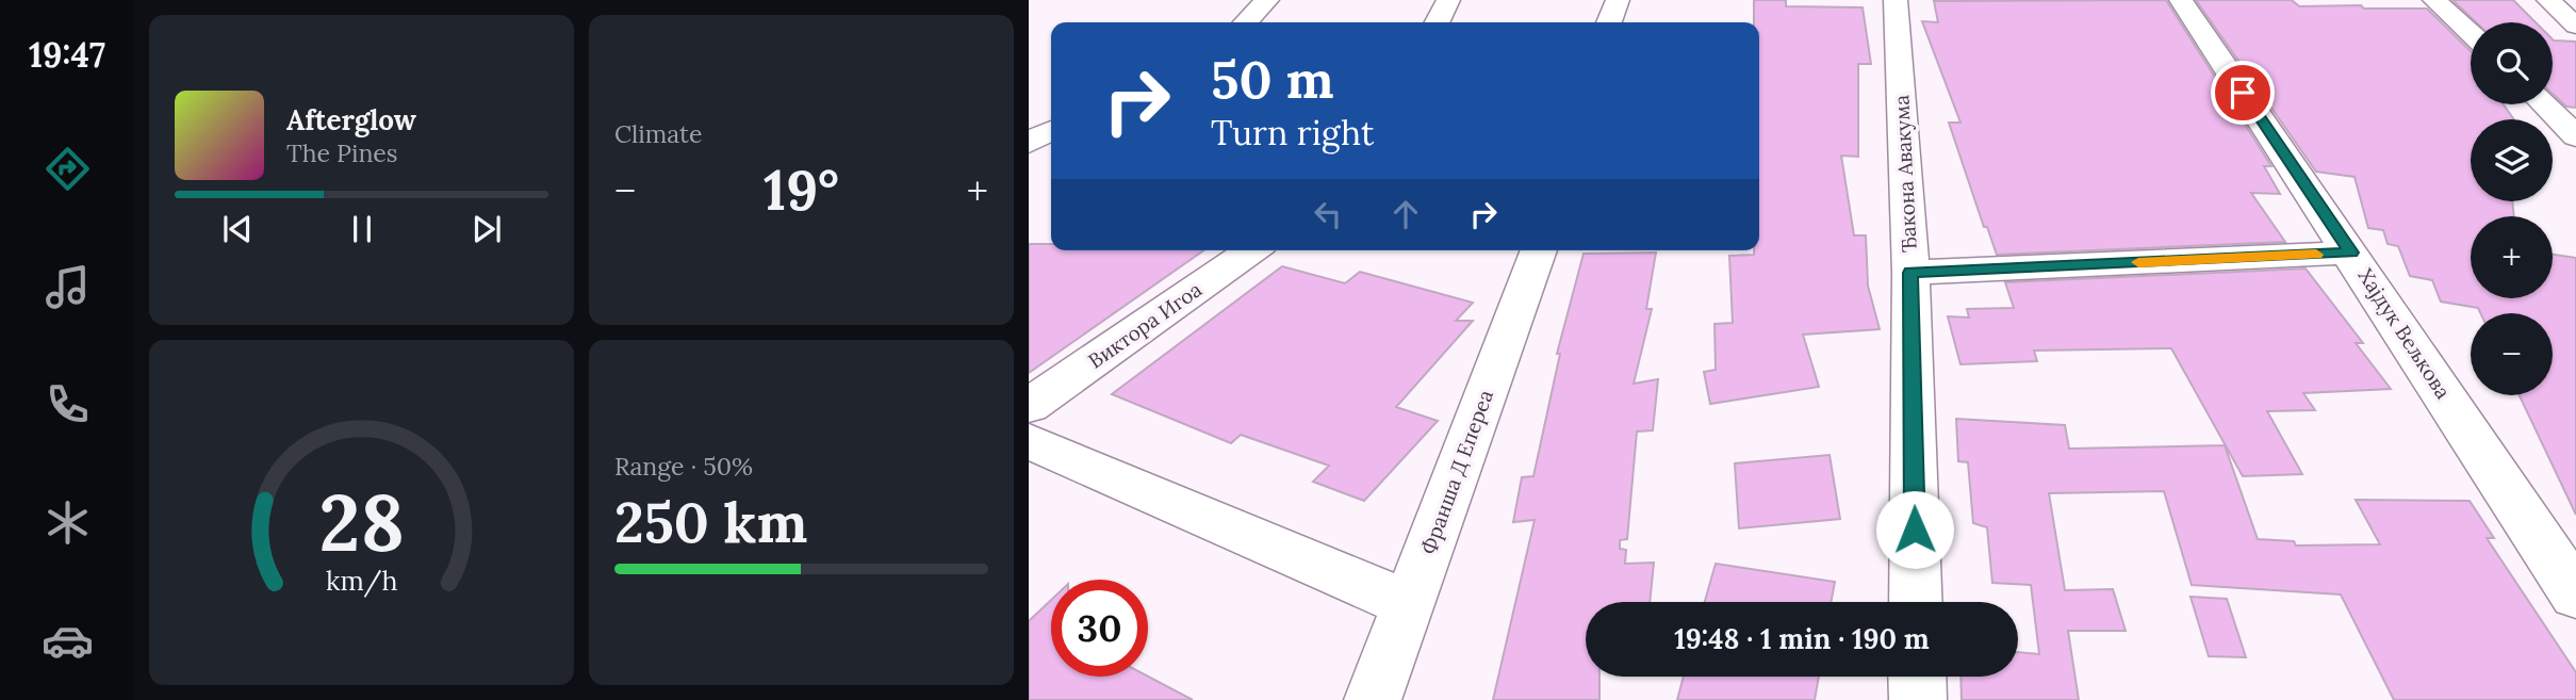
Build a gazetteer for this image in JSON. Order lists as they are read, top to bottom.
{
  "streets": {
    "street": [
      "Ђакона Авакума",
      "Виктора Игоа",
      "Хајдук Вељкова",
      "Франша Д Епереа"
    ]
  },
  "page": {
    "tabs": "19:47",
    "tile": [
      "Climate",
      ["Range · 50%", "250 km"]
    ],
    "map_buttons": ["+", "−"],
    "turn": ["50 m", "Turn right"],
    "song": ["Afterglow", "The Pines"],
    "heat": ["−", "19°", "+"],
    "limit": "30",
    "trip": "19:48 · 1 min · 190 m",
    "gauge": ["28", "km/h"]
  }
}
